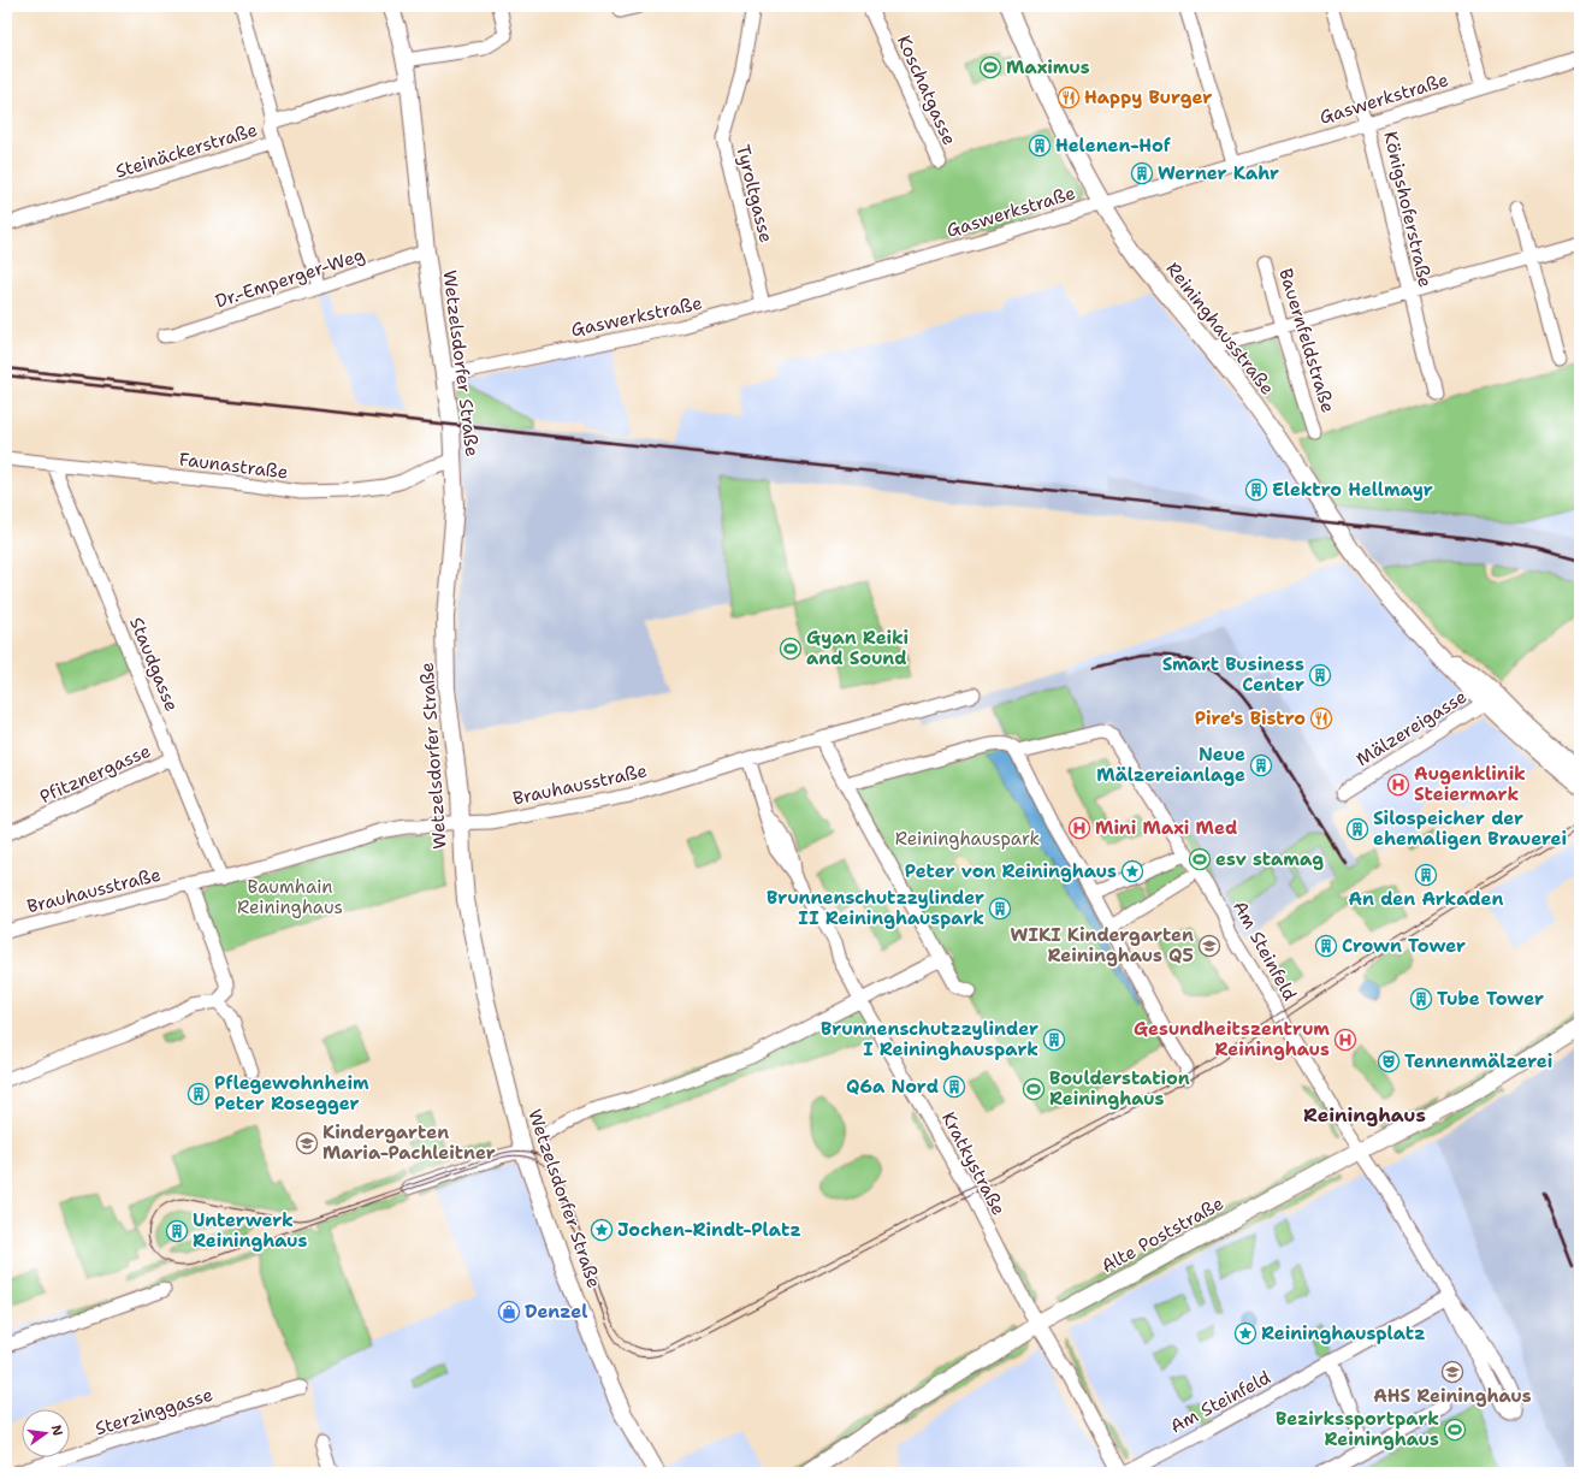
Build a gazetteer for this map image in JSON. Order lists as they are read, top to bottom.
{
  "streets": {
    "main road": ["Reininghausstraße", "Wetzelsdorfer Straße", "Alte Poststraße"],
    "street": [
      "Koschatgasse",
      "Gaswerkstraße",
      "Steinäckerstraße",
      "Tyroltgasse",
      "Königshoferstraße",
      "Dr.-Emperger-Weg",
      "Bauernfeldstraße",
      "Faunastraße",
      "Staudgasse",
      "Mälzereigasse",
      "Pfitznergasse",
      "Brauhausstraße",
      "Am Steinfeld",
      "Kratkystraße",
      "Sterzinggasse"
    ]
  },
  "crossings": [
    ["Gaswerkstraße", "Tyroltgasse"],
    ["Gaswerkstraße", "Königshoferstraße"],
    ["Gaswerkstraße", "Reininghausstraße"],
    ["Gaswerkstraße", "Wetzelsdorfer Straße"],
    ["Steinäckerstraße", "Wetzelsdorfer Straße"],
    ["Dr.-Emperger-Weg", "Wetzelsdorfer Straße"],
    ["Reininghausstraße", "Mälzereigasse"],
    ["Wetzelsdorfer Straße", "Faunastraße"],
    ["Wetzelsdorfer Straße", "Brauhausstraße"],
    ["Faunastraße", "Staudgasse"],
    ["Staudgasse", "Pfitznergasse"],
    ["Staudgasse", "Brauhausstraße"],
    ["Brauhausstraße", "Kratkystraße"],
    ["Am Steinfeld", "Alte Poststraße"],
    ["Kratkystraße", "Alte Poststraße"]
  ],
  "districts": ["Reininghaus"],
  "parks": ["Reininghauspark", "Baumhain Reininghaus"],
  "places": {
    "sports": [
      "Maximus",
      "Gyan Reiki and Sound",
      "esv stamag",
      "Boulderstation Reininghaus",
      "Bezirkssportpark Reininghaus"
    ],
    "restaurant": ["Happy Burger", "Pire's Bistro"],
    "building": [
      "Helenen-Hof",
      "Werner Kahr",
      "Elektro Hellmayr",
      "Smart Business Center",
      "Neue Mälzereianlage",
      "Silospeicher der ehemaligen Brauerei",
      "An den Arkaden",
      "Brunnenschutzzylinder II Reininghauspark",
      "Crown Tower",
      "Tube Tower",
      "Brunnenschutzzylinder I Reininghauspark",
      "Q6a Nord",
      "Pflegewohnheim Peter Rosegger",
      "Unterwerk Reininghaus"
    ],
    "hospital": ["Augenklinik Steiermark", "Mini Maxi Med", "Gesundheitszentrum Reininghaus"],
    "place": ["Peter von Reininghaus", "Jochen-Rindt-Platz", "Reininghausplatz"],
    "school or university": ["WIKI Kindergarten Reininghaus Q5", "Kindergarten Maria-Pachleitner", "AHS Reininghaus"],
    "theatre": ["Tennenmälzerei"],
    "shop": ["Denzel"]
  },
  "north": "right"
}
